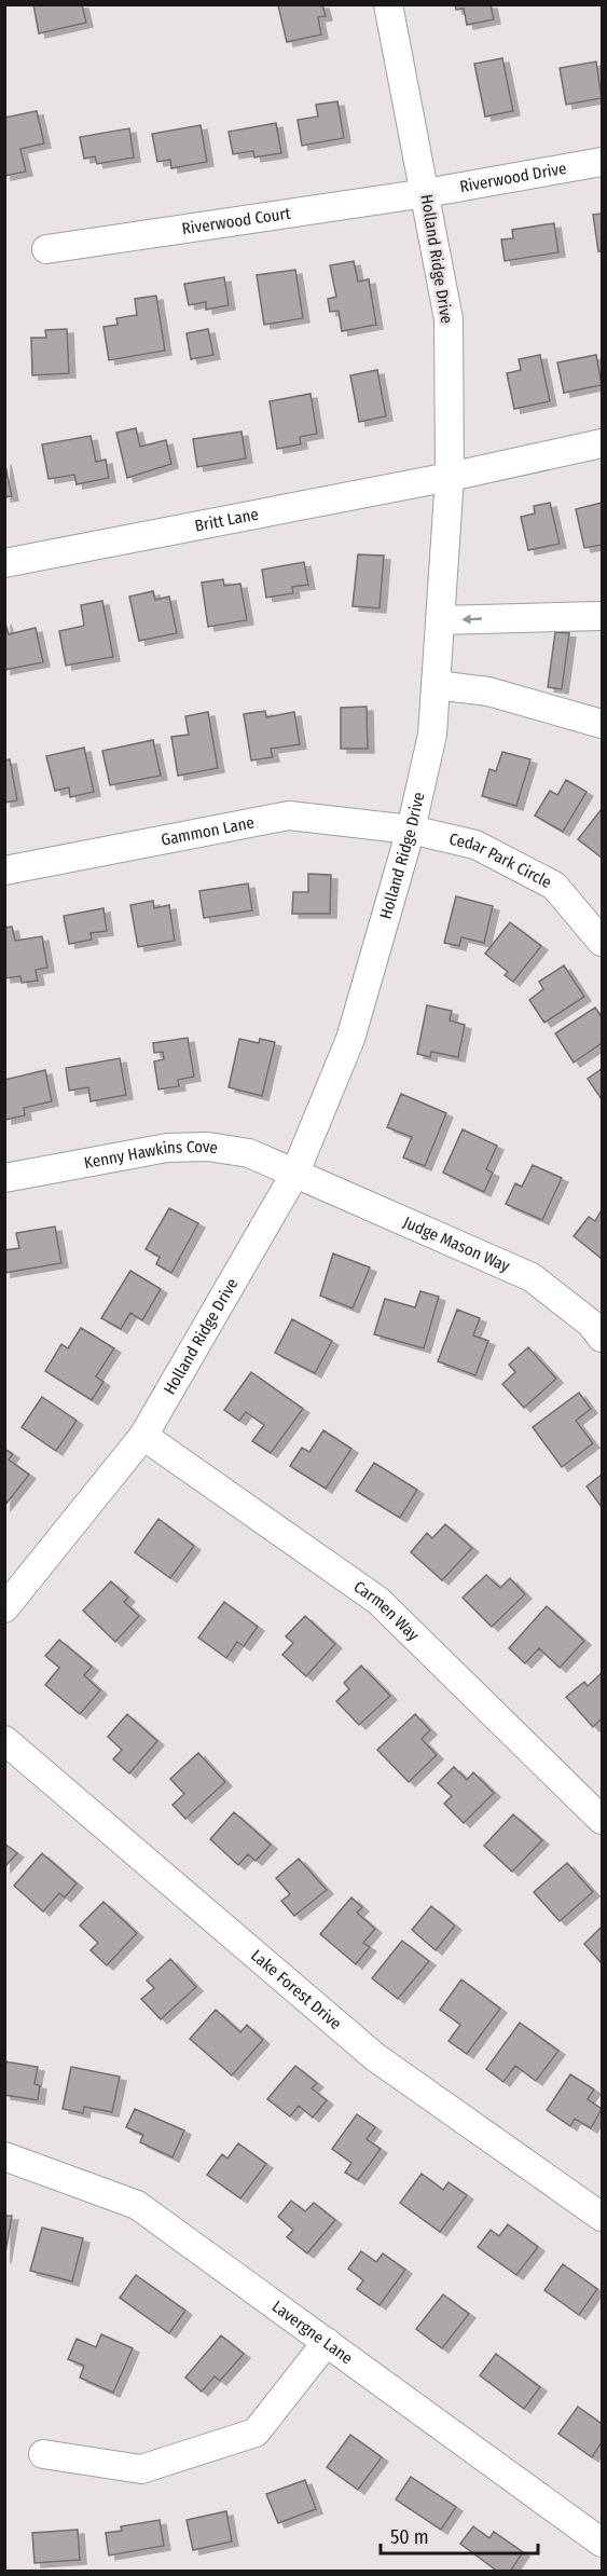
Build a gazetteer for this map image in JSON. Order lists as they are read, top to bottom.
{
  "streets": {
    "street": [
      "Riverwood Drive",
      "Riverwood Court",
      "Holland Ridge Drive",
      "Britt Lane",
      "Gammon Lane",
      "Cedar Park Circle",
      "Kenny Hawkins Cove",
      "Judge Mason Way",
      "Carmen Way",
      "Lake Forest Drive",
      "Lavergne Lane"
    ]
  },
  "crossings": [
    ["Riverwood Drive", "Riverwood Court"],
    ["Riverwood Drive", "Holland Ridge Drive"],
    ["Riverwood Court", "Holland Ridge Drive"],
    ["Holland Ridge Drive", "Britt Lane"],
    ["Holland Ridge Drive", "Gammon Lane"],
    ["Holland Ridge Drive", "Cedar Park Circle"],
    ["Holland Ridge Drive", "Kenny Hawkins Cove"],
    ["Holland Ridge Drive", "Judge Mason Way"],
    ["Holland Ridge Drive", "Carmen Way"],
    ["Gammon Lane", "Cedar Park Circle"],
    ["Kenny Hawkins Cove", "Judge Mason Way"]
  ],
  "scale_bar": "50 m"
}
